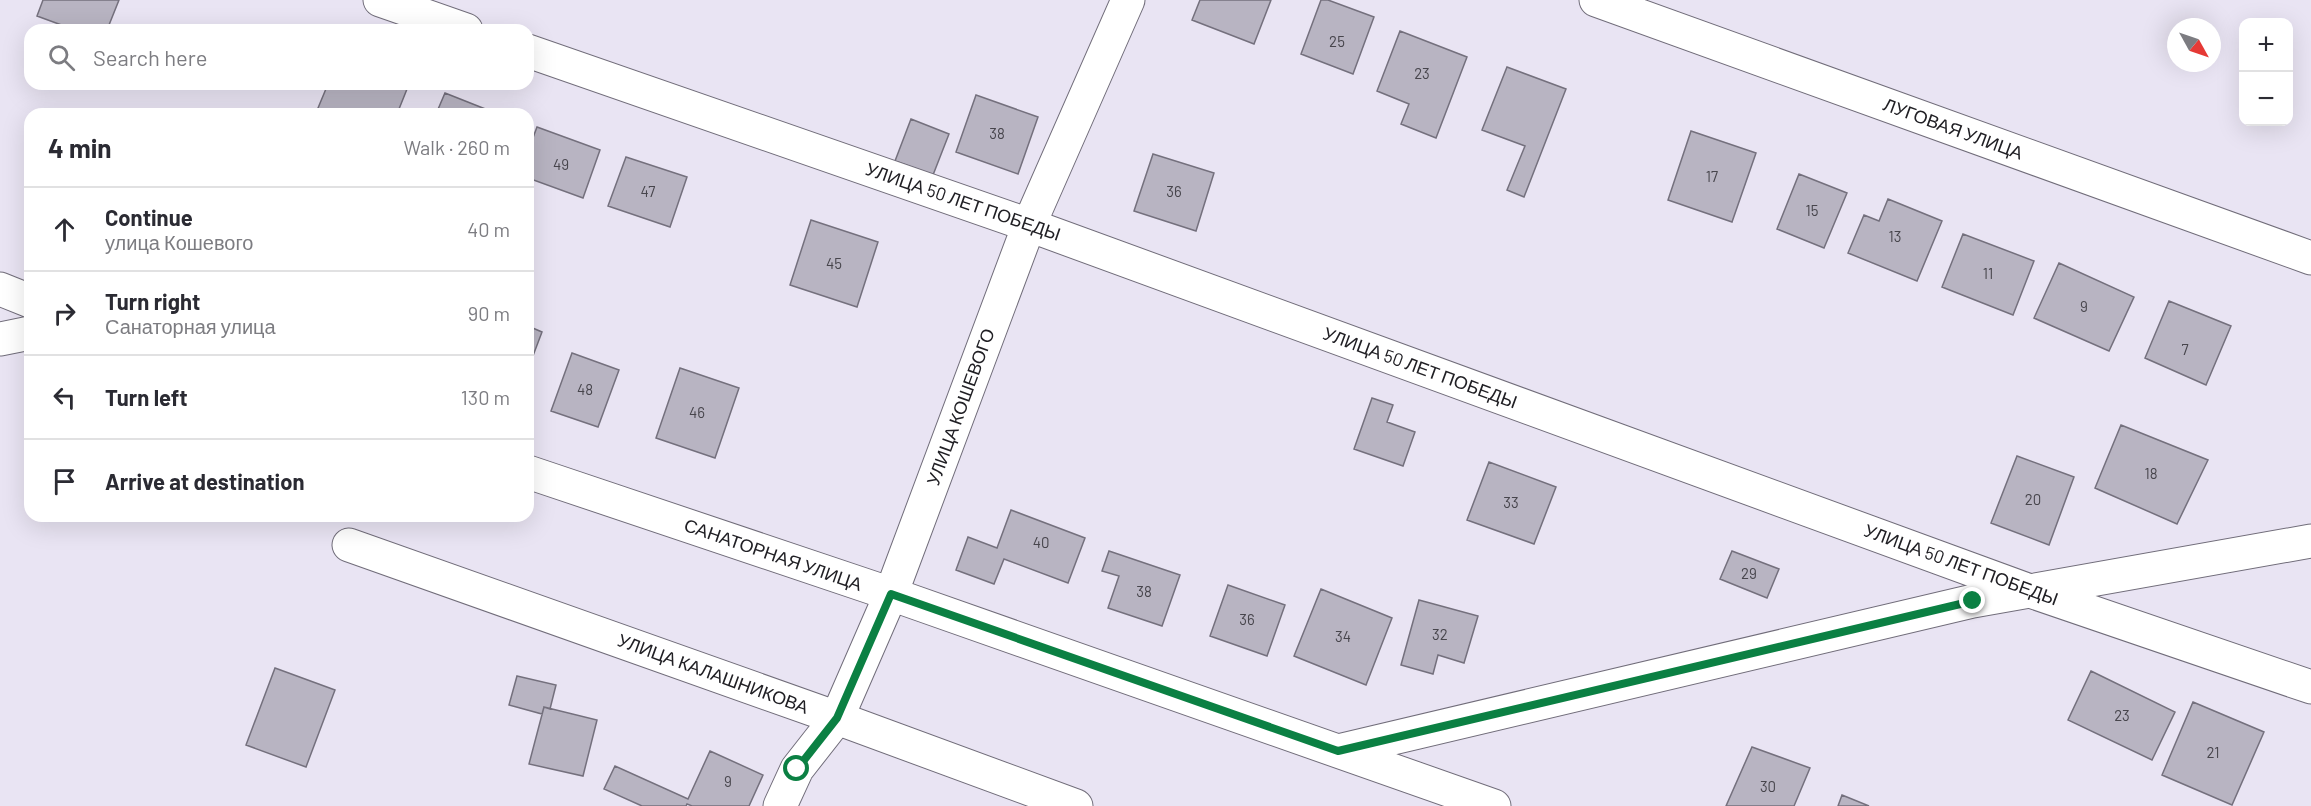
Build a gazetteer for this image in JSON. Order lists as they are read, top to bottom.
{
  "streets": {
    "street": [
      "ЛУГОВАЯ УЛИЦА",
      "УЛИЦА 50 ЛЕТ ПОБЕДЫ",
      "УЛИЦА КОШЕВОГО",
      "САНАТОРНАЯ УЛИЦА",
      "УЛИЦА КАЛАШНИКОВА"
    ]
  },
  "crossings": [
    ["УЛИЦА 50 ЛЕТ ПОБЕДЫ", "УЛИЦА КОШЕВОГО"],
    ["УЛИЦА КОШЕВОГО", "САНАТОРНАЯ УЛИЦА"],
    ["УЛИЦА КОШЕВОГО", "УЛИЦА КАЛАШНИКОВА"]
  ],
  "house_numbers": [
    "25",
    "23",
    "38",
    "49",
    "17",
    "47",
    "36",
    "15",
    "13",
    "45",
    "11",
    "9",
    "7",
    "48",
    "46",
    "18",
    "20",
    "33",
    "40",
    "29",
    "38",
    "36",
    "32",
    "34",
    "23",
    "21",
    "9",
    "30"
  ],
  "north": "bottom right",
  "page": {
    "map_buttons": ["+", "−"],
    "search": "Search here",
    "heading": ["4 min", "Walk · 260 m"],
    "list": [
      ["Continue", "улица Кошевого", "40 m"],
      ["Turn right", "Санаторная улица", "90 m"],
      ["Turn left", "130 m"],
      "Arrive at destination"
    ]
  }
}
